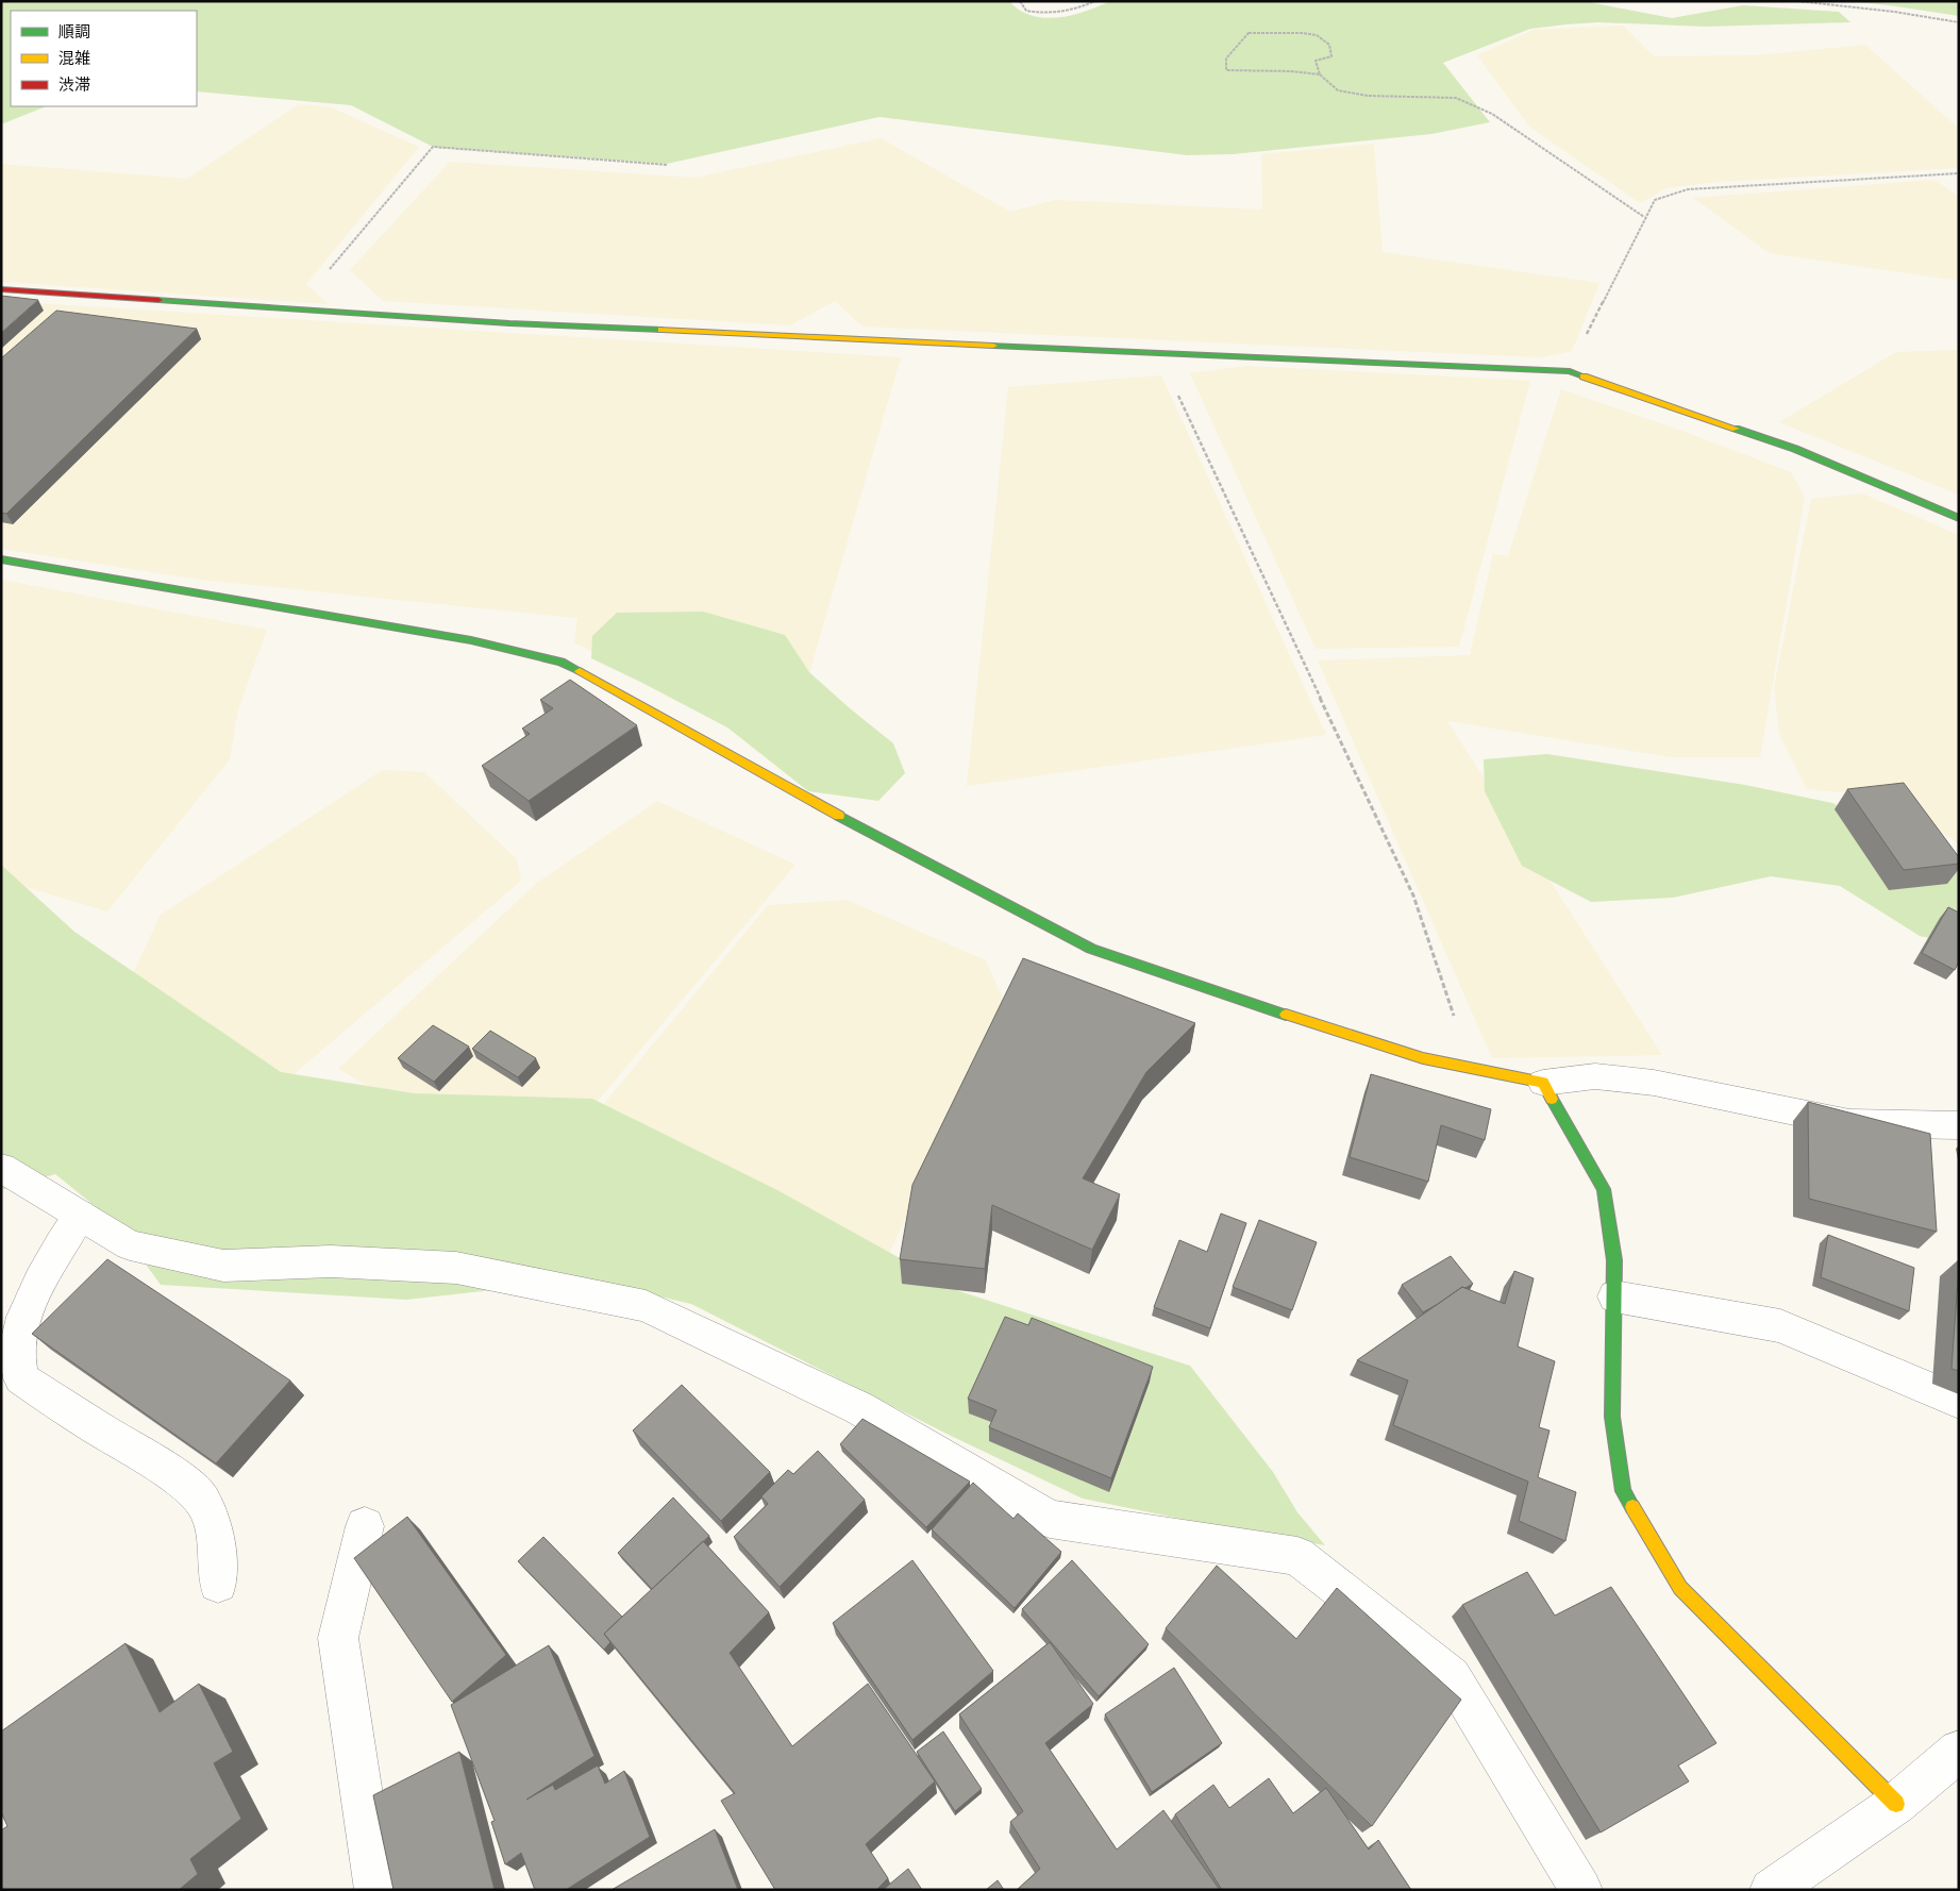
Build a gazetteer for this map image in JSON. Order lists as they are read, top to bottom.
{
  "legend": ["順調", "混雑", "渋滞"]
}
